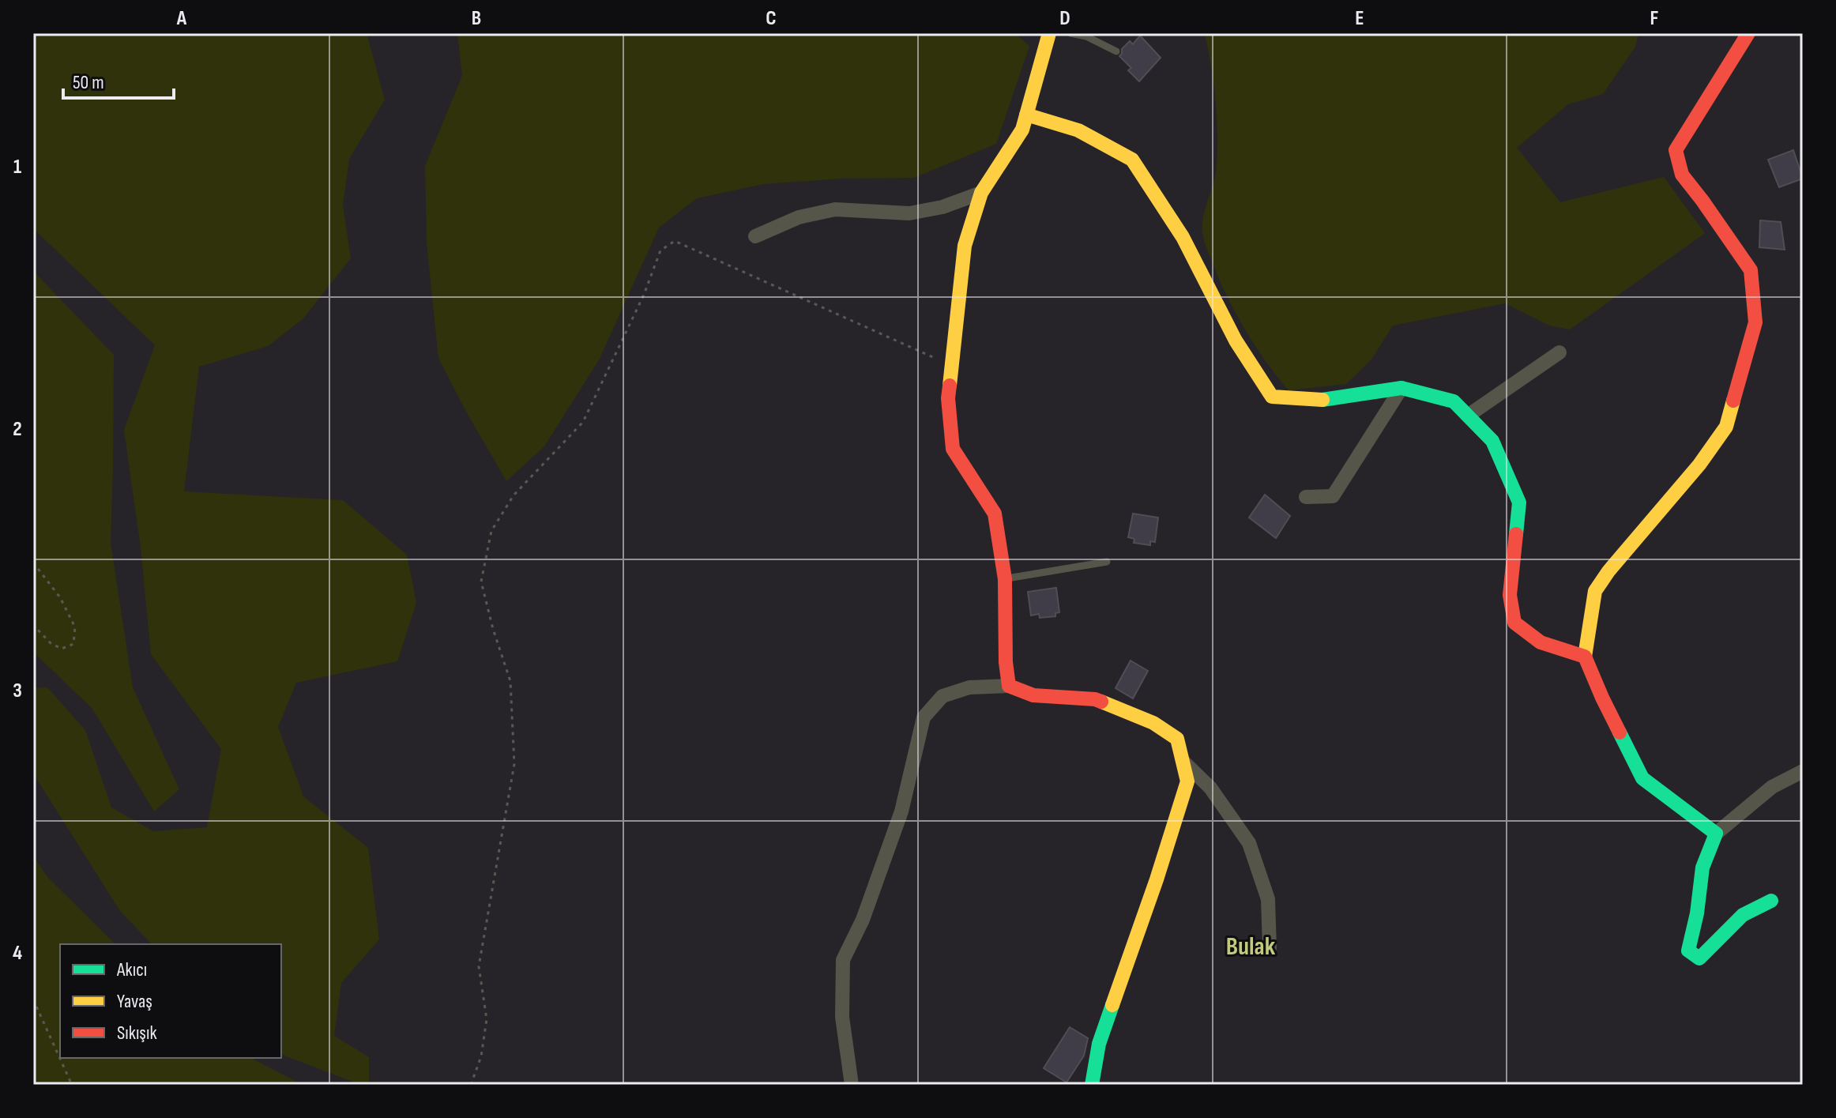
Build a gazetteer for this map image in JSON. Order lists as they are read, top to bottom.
{
  "districts": ["Bulak"],
  "legend": ["Akıcı", "Yavaş", "Sıkışık"],
  "scale_bar": "50 m",
  "grid": {
    "columns": [
      "A",
      "B",
      "C",
      "D",
      "E",
      "F"
    ],
    "rows": [
      "1",
      "2",
      "3",
      "4"
    ]
  }
}
